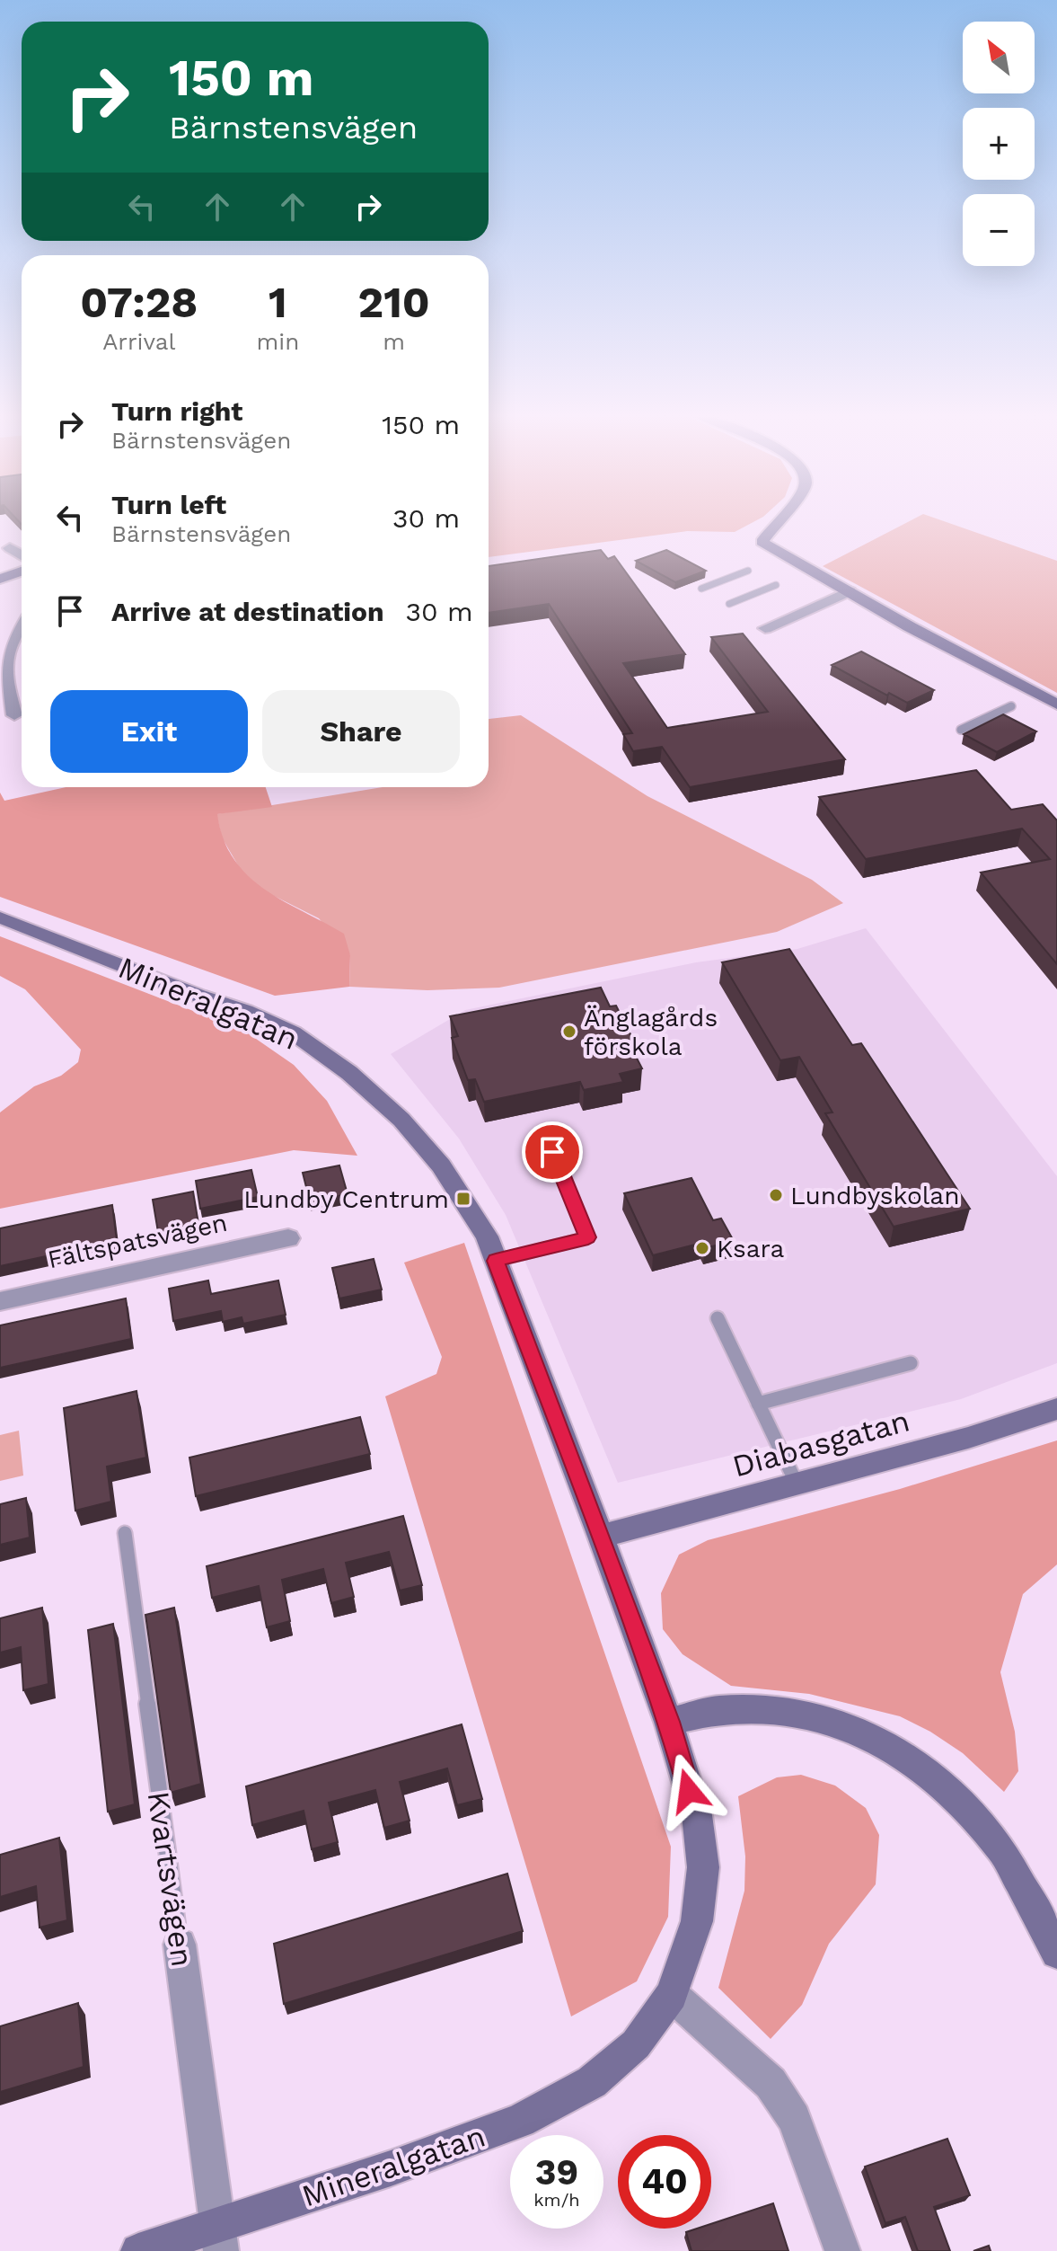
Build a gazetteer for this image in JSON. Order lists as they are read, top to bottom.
{
  "streets": {
    "street": [
      "Mineralgatan",
      "Fältspatsvägen",
      "Diabasgatan",
      "Kvartsvägen"
    ]
  },
  "crossings": [
    ["Mineralgatan", "Diabasgatan"],
    ["Mineralgatan", "Kvartsvägen"]
  ],
  "places": {
    "other": ["Änglagårds förskola", "Lundbyskolan", "Ksara"],
    "transit": ["Lundby Centrum"]
  },
  "north": "top left",
  "page": {
    "map_buttons": ["+", "−"],
    "turn": ["150 m", "Bärnstensvägen"],
    "eta": [
      "07:28",
      "Arrival",
      "1",
      "min",
      "210",
      "m"
    ],
    "list": [
      {
        "name": "Turn right",
        "note": "Bärnstensvägen",
        "value": "150 m"
      },
      {
        "name": "Turn left",
        "note": "Bärnstensvägen",
        "value": "30 m"
      },
      {
        "name": "Arrive at destination",
        "value": "30 m"
      }
    ],
    "buttons": ["Exit", "Share"],
    "speed": "39 km/h",
    "limit": "40"
  }
}
